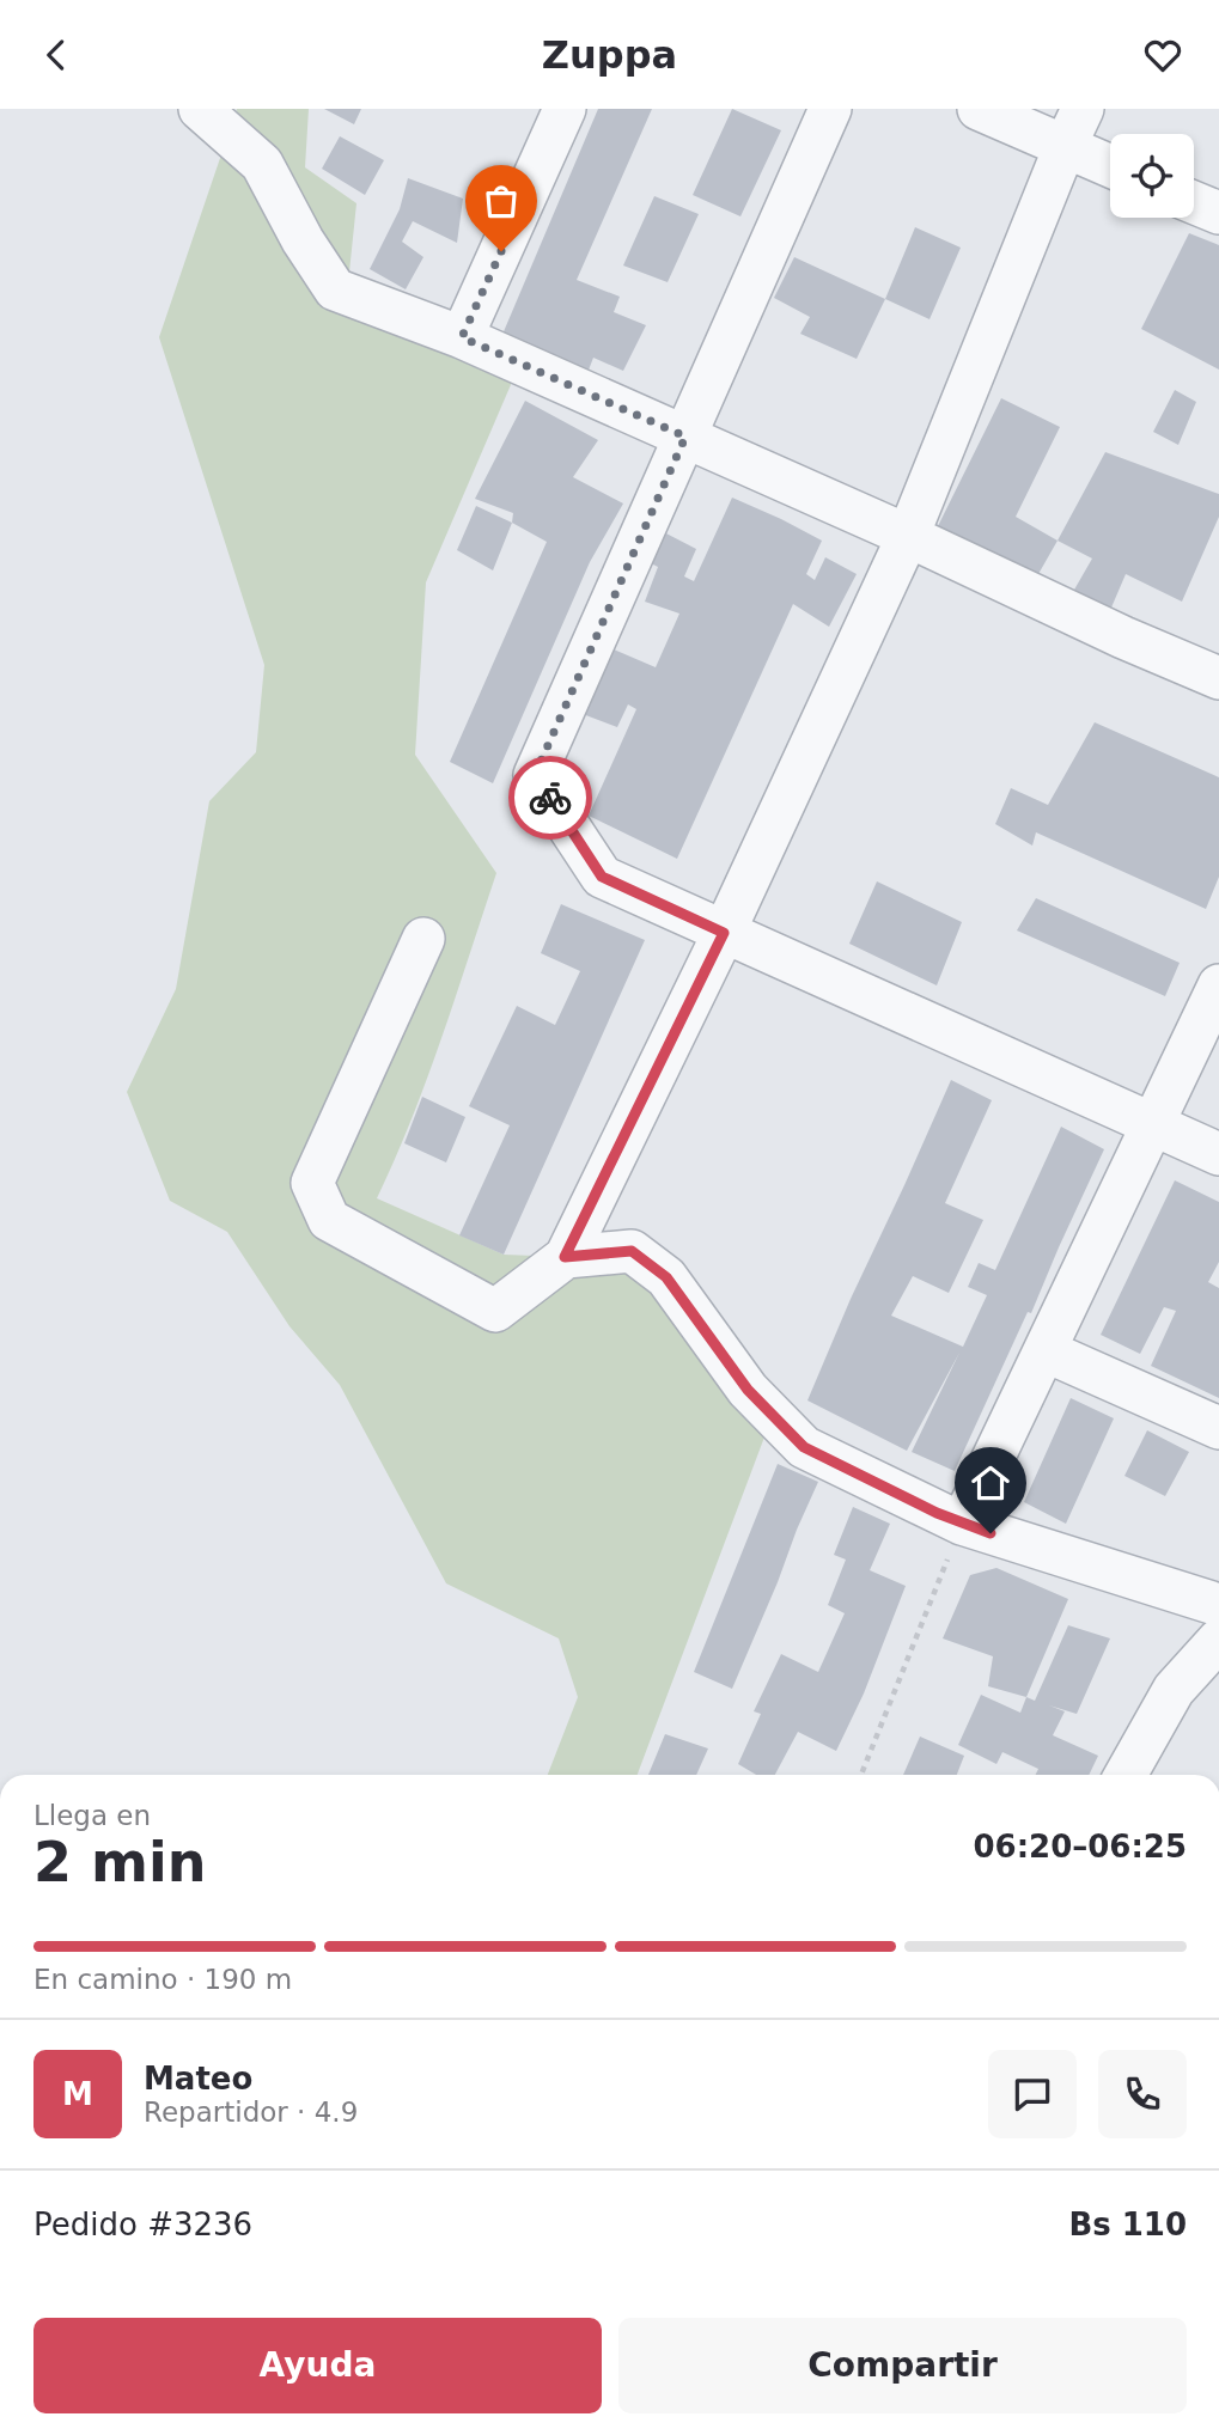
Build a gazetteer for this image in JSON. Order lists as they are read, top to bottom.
{
  "page": {
    "header": "Zuppa",
    "heading": ["2 min", "Llega en", "06:20–06:25"],
    "panel": [
      "Mateo",
      "Repartidor · 4.9",
      "Pedido #3236",
      "Bs 110"
    ],
    "bar": "En camino · 190 m",
    "round": "M",
    "buttons": ["Ayuda", "Compartir"]
  }
}
